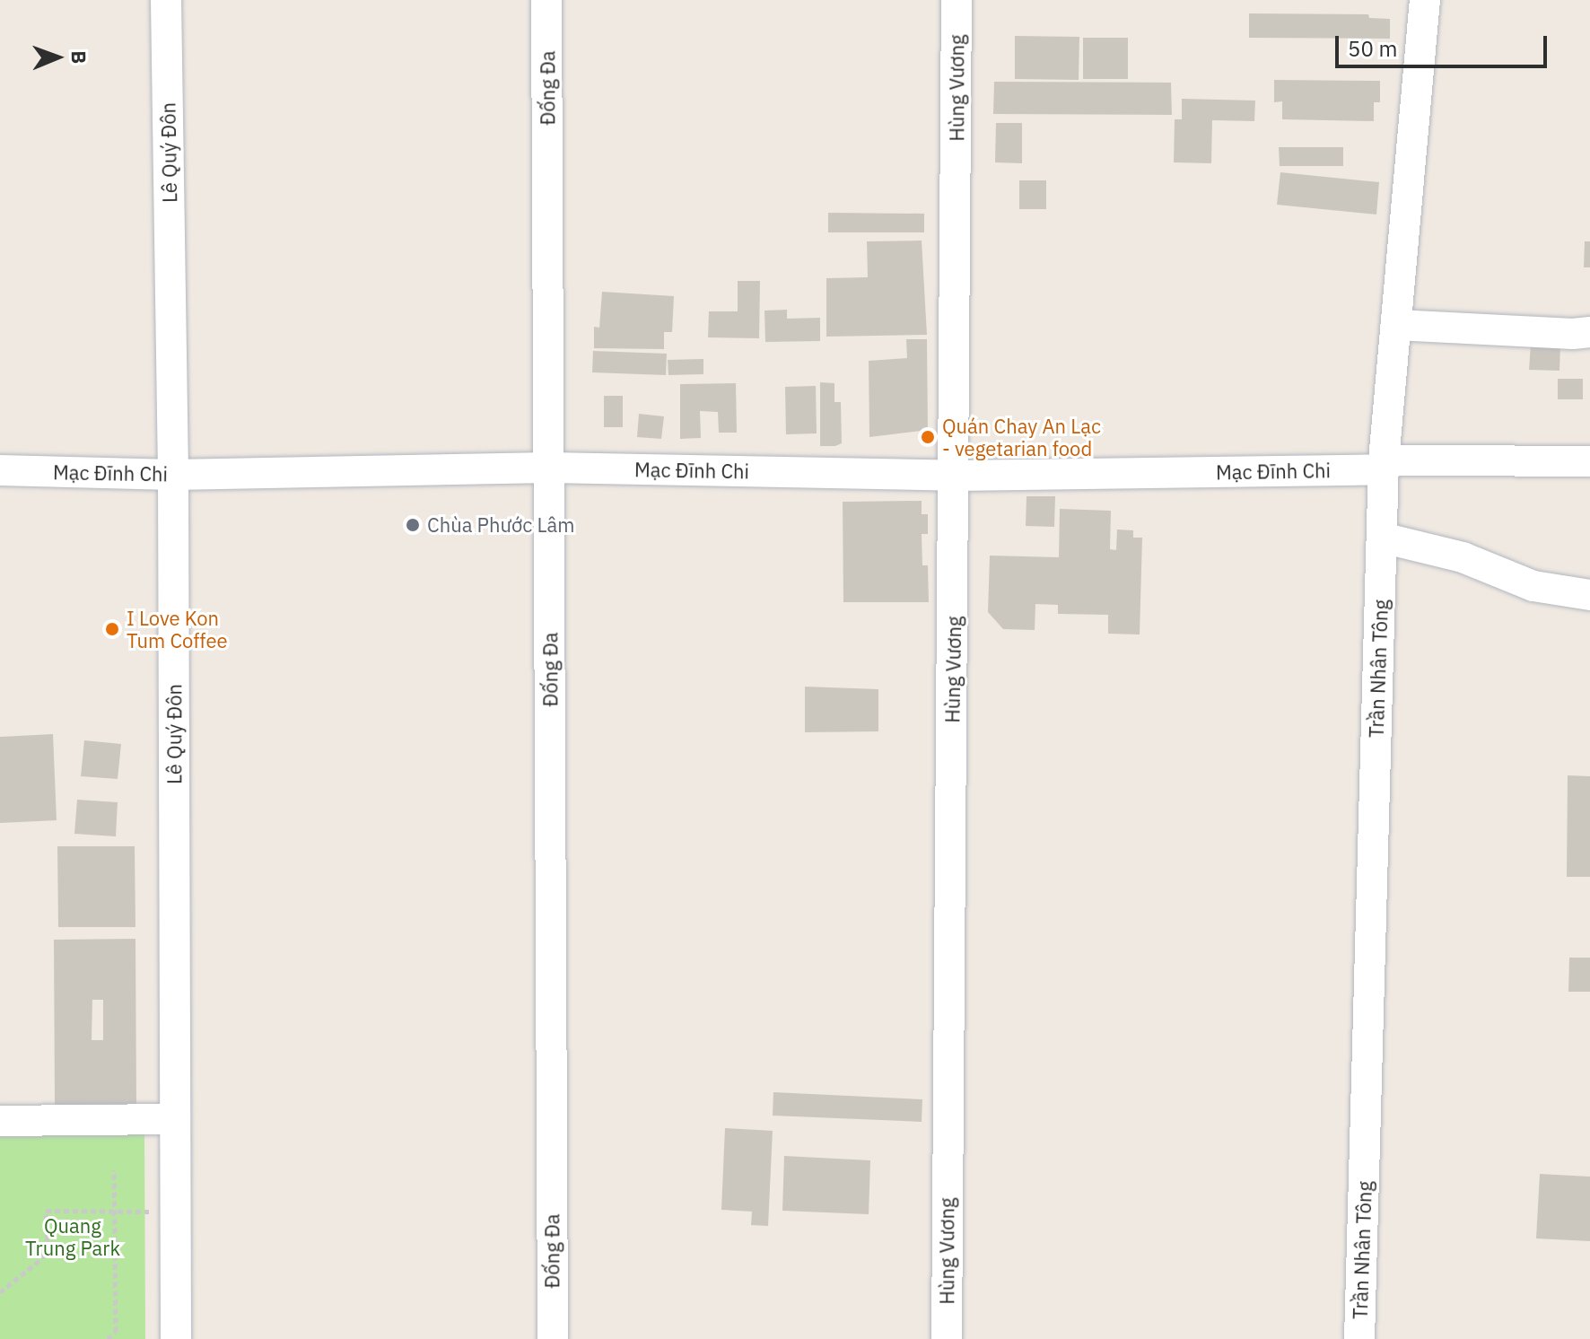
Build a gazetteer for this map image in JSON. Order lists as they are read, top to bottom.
{
  "streets": {
    "street": [
      "Đống Đa",
      "Hùng Vương",
      "Lê Quý Đôn",
      "Mạc Đĩnh Chi",
      "Trần Nhân Tông"
    ]
  },
  "crossings": [
    ["Đống Đa", "Mạc Đĩnh Chi"],
    ["Hùng Vương", "Mạc Đĩnh Chi"],
    ["Lê Quý Đôn", "Mạc Đĩnh Chi"],
    ["Mạc Đĩnh Chi", "Trần Nhân Tông"]
  ],
  "parks": ["Quang Trung Park"],
  "places": ["Quán Chay An Lạc - vegetarian food", "Chùa Phước Lâm", "I Love Kon Tum Coffee"],
  "scale_bar": "50 m",
  "north": "right"
}
